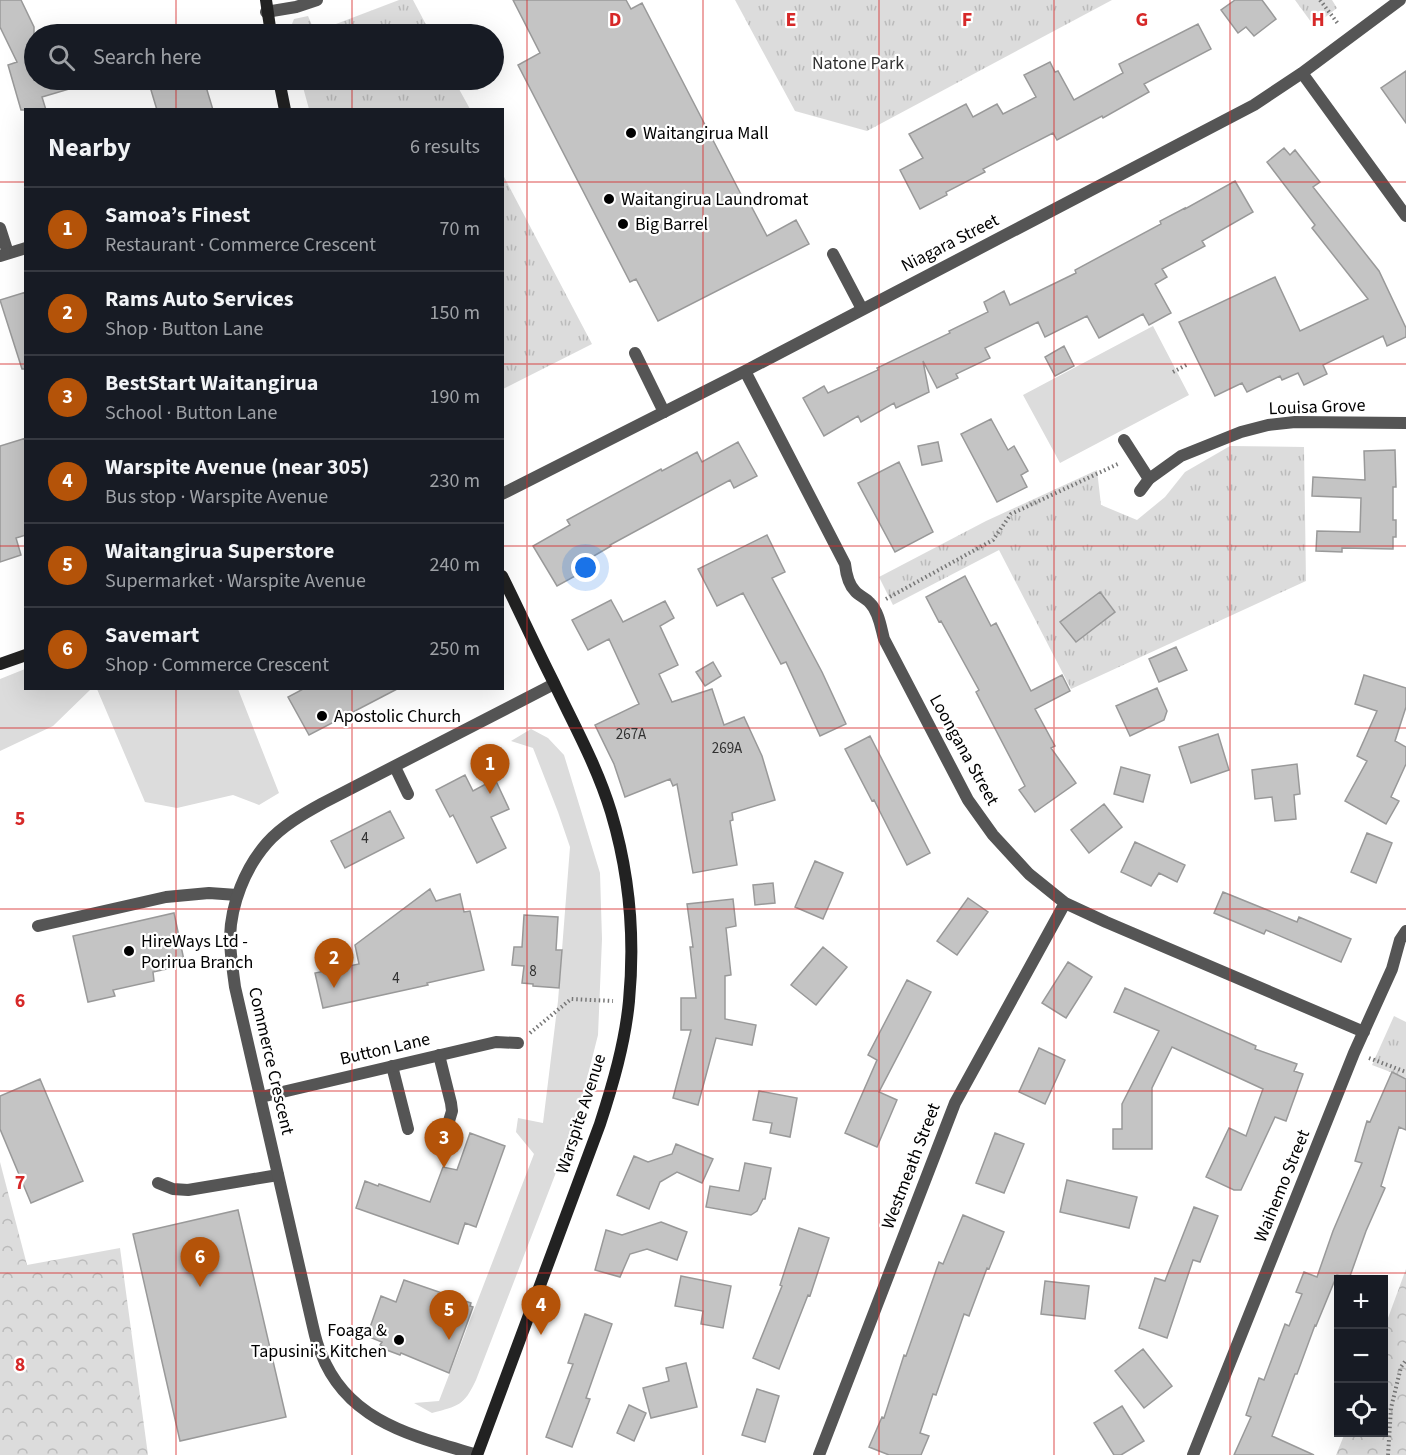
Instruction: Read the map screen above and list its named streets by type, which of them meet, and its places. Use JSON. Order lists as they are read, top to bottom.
{
  "streets": {
    "main road": ["Warspite Avenue"],
    "street": [
      "Niagara Street",
      "Louisa Grove",
      "Loongana Street",
      "Button Lane",
      "Commerce Crescent",
      "Westmeath Street",
      "Waihemo Street"
    ]
  },
  "crossings": [
    ["Niagara Street", "Loongana Street"],
    ["Loongana Street", "Westmeath Street"],
    ["Loongana Street", "Waihemo Street"],
    ["Button Lane", "Commerce Crescent"],
    ["Commerce Crescent", "Warspite Avenue"]
  ],
  "parks": ["Natone Park"],
  "places": [
    "Waitangirua Mall",
    "Waitangirua Laundromat",
    "Big Barrel",
    "Apostolic Church",
    "HireWays Ltd - Porirua Branch",
    "Foaga & Tapusini's Kitchen"
  ],
  "house_numbers": [
    "267A",
    "269A",
    "4",
    "8",
    "4"
  ],
  "page": {
    "search": "Search here",
    "heading": ["Nearby", "6 results"],
    "list": [
      {
        "mark": "1",
        "name": "Samoa’s Finest",
        "note": "Restaurant · Commerce Crescent",
        "value": "70 m"
      },
      {
        "mark": "2",
        "name": "Rams Auto Services",
        "note": "Shop · Button Lane",
        "value": "150 m"
      },
      {
        "mark": "3",
        "name": "BestStart Waitangirua",
        "note": "School · Button Lane",
        "value": "190 m"
      },
      {
        "mark": "4",
        "name": "Warspite Avenue (near 305)",
        "note": "Bus stop · Warspite Avenue",
        "value": "230 m"
      },
      {
        "mark": "5",
        "name": "Waitangirua Superstore",
        "note": "Supermarket · Warspite Avenue",
        "value": "240 m"
      },
      {
        "mark": "6",
        "name": "Savemart",
        "note": "Shop · Commerce Crescent",
        "value": "250 m"
      }
    ],
    "pins": [
      "1",
      "2",
      "3",
      "6",
      "4",
      "5"
    ],
    "map_buttons": ["+", "−"]
  },
  "grid": {
    "columns": [
      "D",
      "E",
      "F",
      "G",
      "H"
    ],
    "rows": [
      "5",
      "6",
      "7",
      "8"
    ]
  }
}
